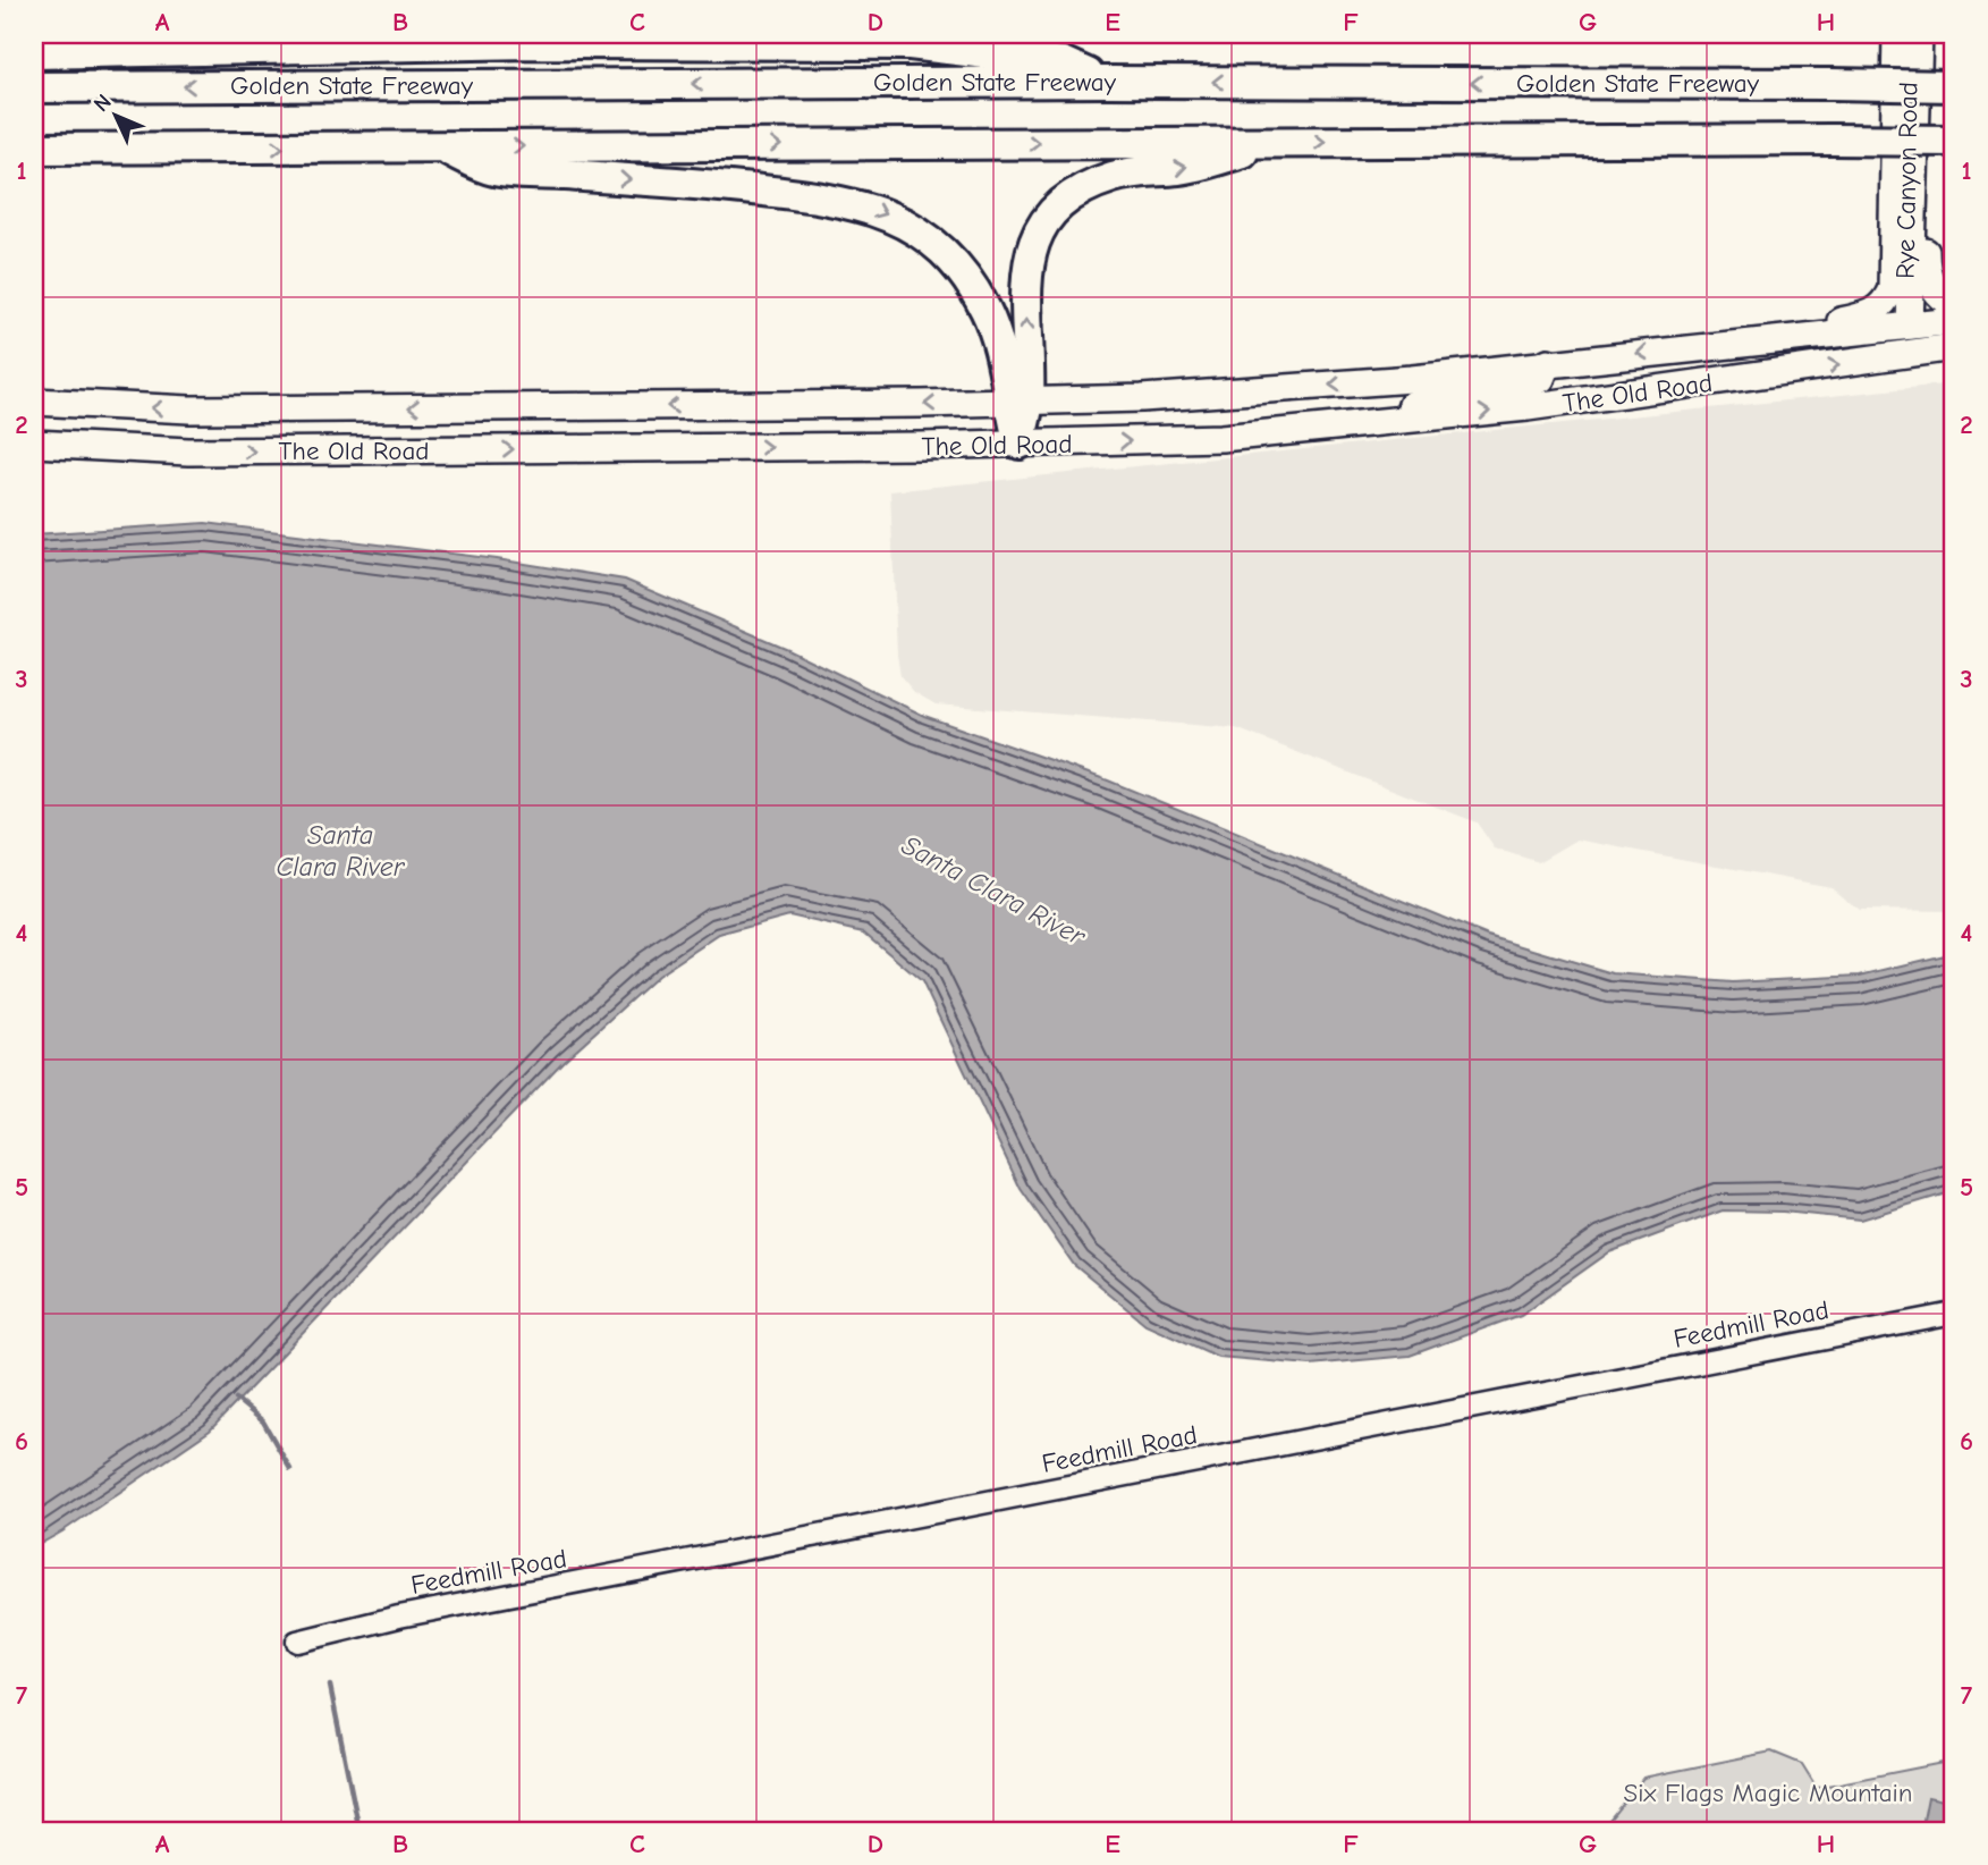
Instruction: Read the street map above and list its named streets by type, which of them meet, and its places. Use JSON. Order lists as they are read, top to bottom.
{
  "streets": {
    "highway": ["Golden State Freeway"],
    "main road": ["Rye Canyon Road", "The Old Road"],
    "street": ["Feedmill Road"]
  },
  "crossings": [
    ["Rye Canyon Road", "The Old Road"]
  ],
  "water": ["Santa Clara River"],
  "parks": ["Six Flags Magic Mountain"],
  "north": "top left",
  "grid": {
    "columns": [
      "A",
      "B",
      "C",
      "D",
      "E",
      "F",
      "G",
      "H"
    ],
    "rows": [
      "1",
      "2",
      "3",
      "4",
      "5",
      "6",
      "7"
    ]
  }
}
